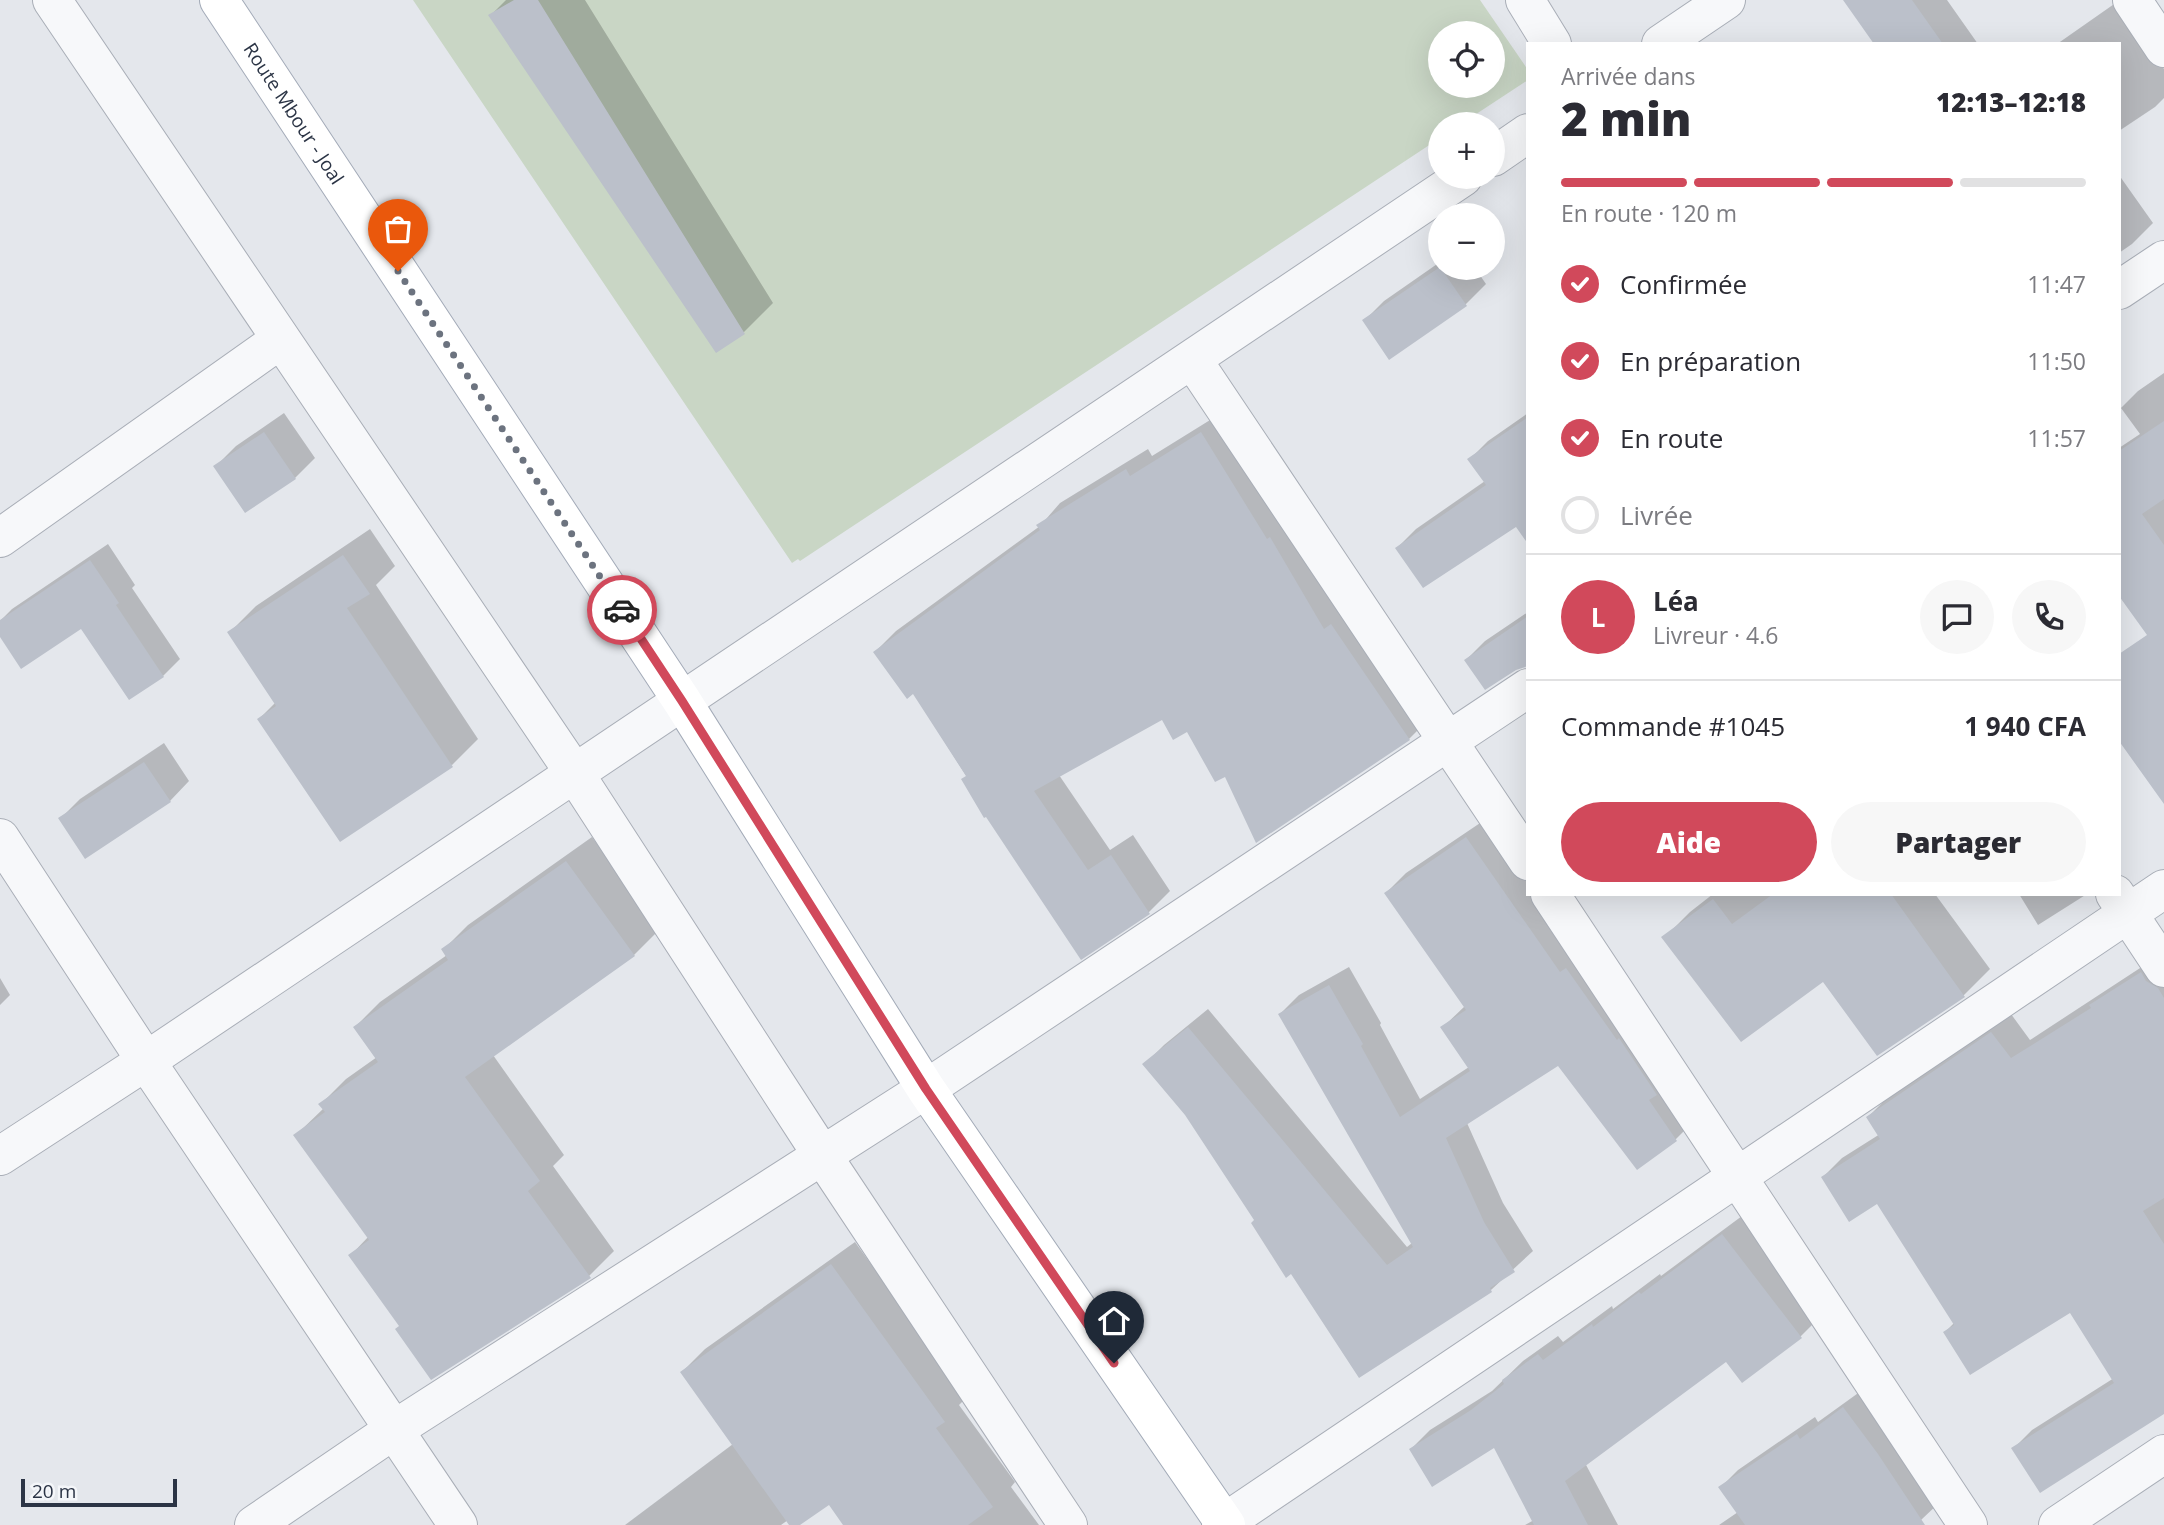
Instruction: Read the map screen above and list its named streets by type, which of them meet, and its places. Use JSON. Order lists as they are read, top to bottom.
{
  "streets": {
    "main road": ["Route Mbour - Joal"]
  },
  "scale_bar": "20 m",
  "page": {
    "map_buttons": ["+", "−"],
    "heading": ["2 min", "Arrivée dans", "12:13–12:18"],
    "panel": [
      "Léa",
      "Livreur · 4.6",
      "Commande #1045",
      "1 940 CFA"
    ],
    "bar": "En route · 120 m",
    "list": [
      ["Confirmée", "11:47"],
      ["En préparation", "11:50"],
      ["En route", "11:57"],
      "Livrée"
    ],
    "round": "L",
    "buttons": ["Aide", "Partager"],
    "scale": "20 m"
  }
}
